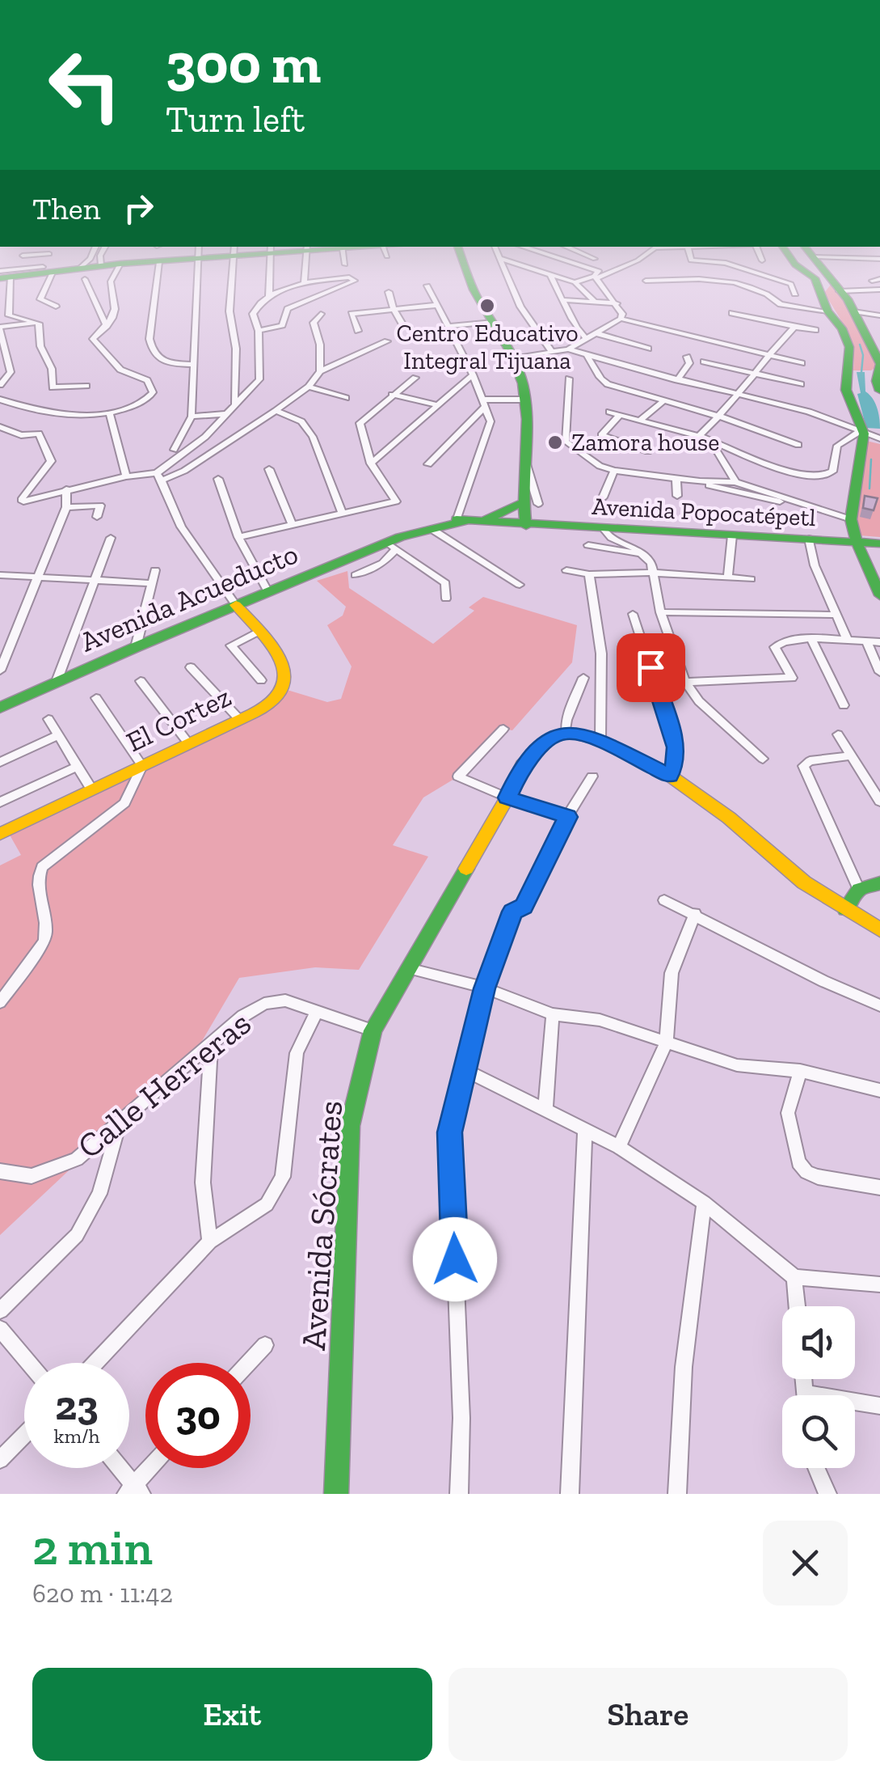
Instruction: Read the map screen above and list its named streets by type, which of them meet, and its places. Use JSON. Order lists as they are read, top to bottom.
{
  "streets": {
    "street": [
      "Avenida Popocatépetl",
      "Avenida Acueducto",
      "El Cortez",
      "Calle Herreras",
      "Avenida Sócrates"
    ]
  },
  "crossings": [
    ["Avenida Popocatépetl", "Avenida Acueducto"],
    ["Avenida Acueducto", "El Cortez"],
    ["Calle Herreras", "Avenida Sócrates"]
  ],
  "places": ["Centro Educativo Integral Tijuana", "Zamora house"],
  "page": {
    "turn": ["300 m", "Turn left"],
    "then": "Then",
    "speed": "23 km/h",
    "limit": "30",
    "heading": ["2 min", "620 m · 11:42"],
    "buttons": ["Exit", "Share"]
  }
}
